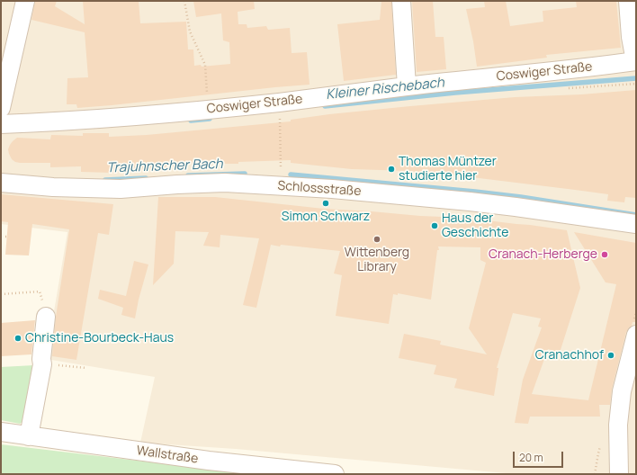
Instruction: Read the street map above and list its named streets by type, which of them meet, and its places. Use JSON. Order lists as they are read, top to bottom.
{
  "streets": {
    "street": ["Coswiger Straße", "Schlossstraße", "Wallstraße"]
  },
  "water": ["Kleiner Rischebach", "Trajuhnscher Bach"],
  "places": [
    "Thomas Müntzer studierte hier",
    "Simon Schwarz",
    "Haus der Geschichte",
    "Wittenberg Library",
    "Cranach-Herberge",
    "Christine-Bourbeck-Haus",
    "Cranachhof"
  ],
  "scale_bar": "20 m"
}
